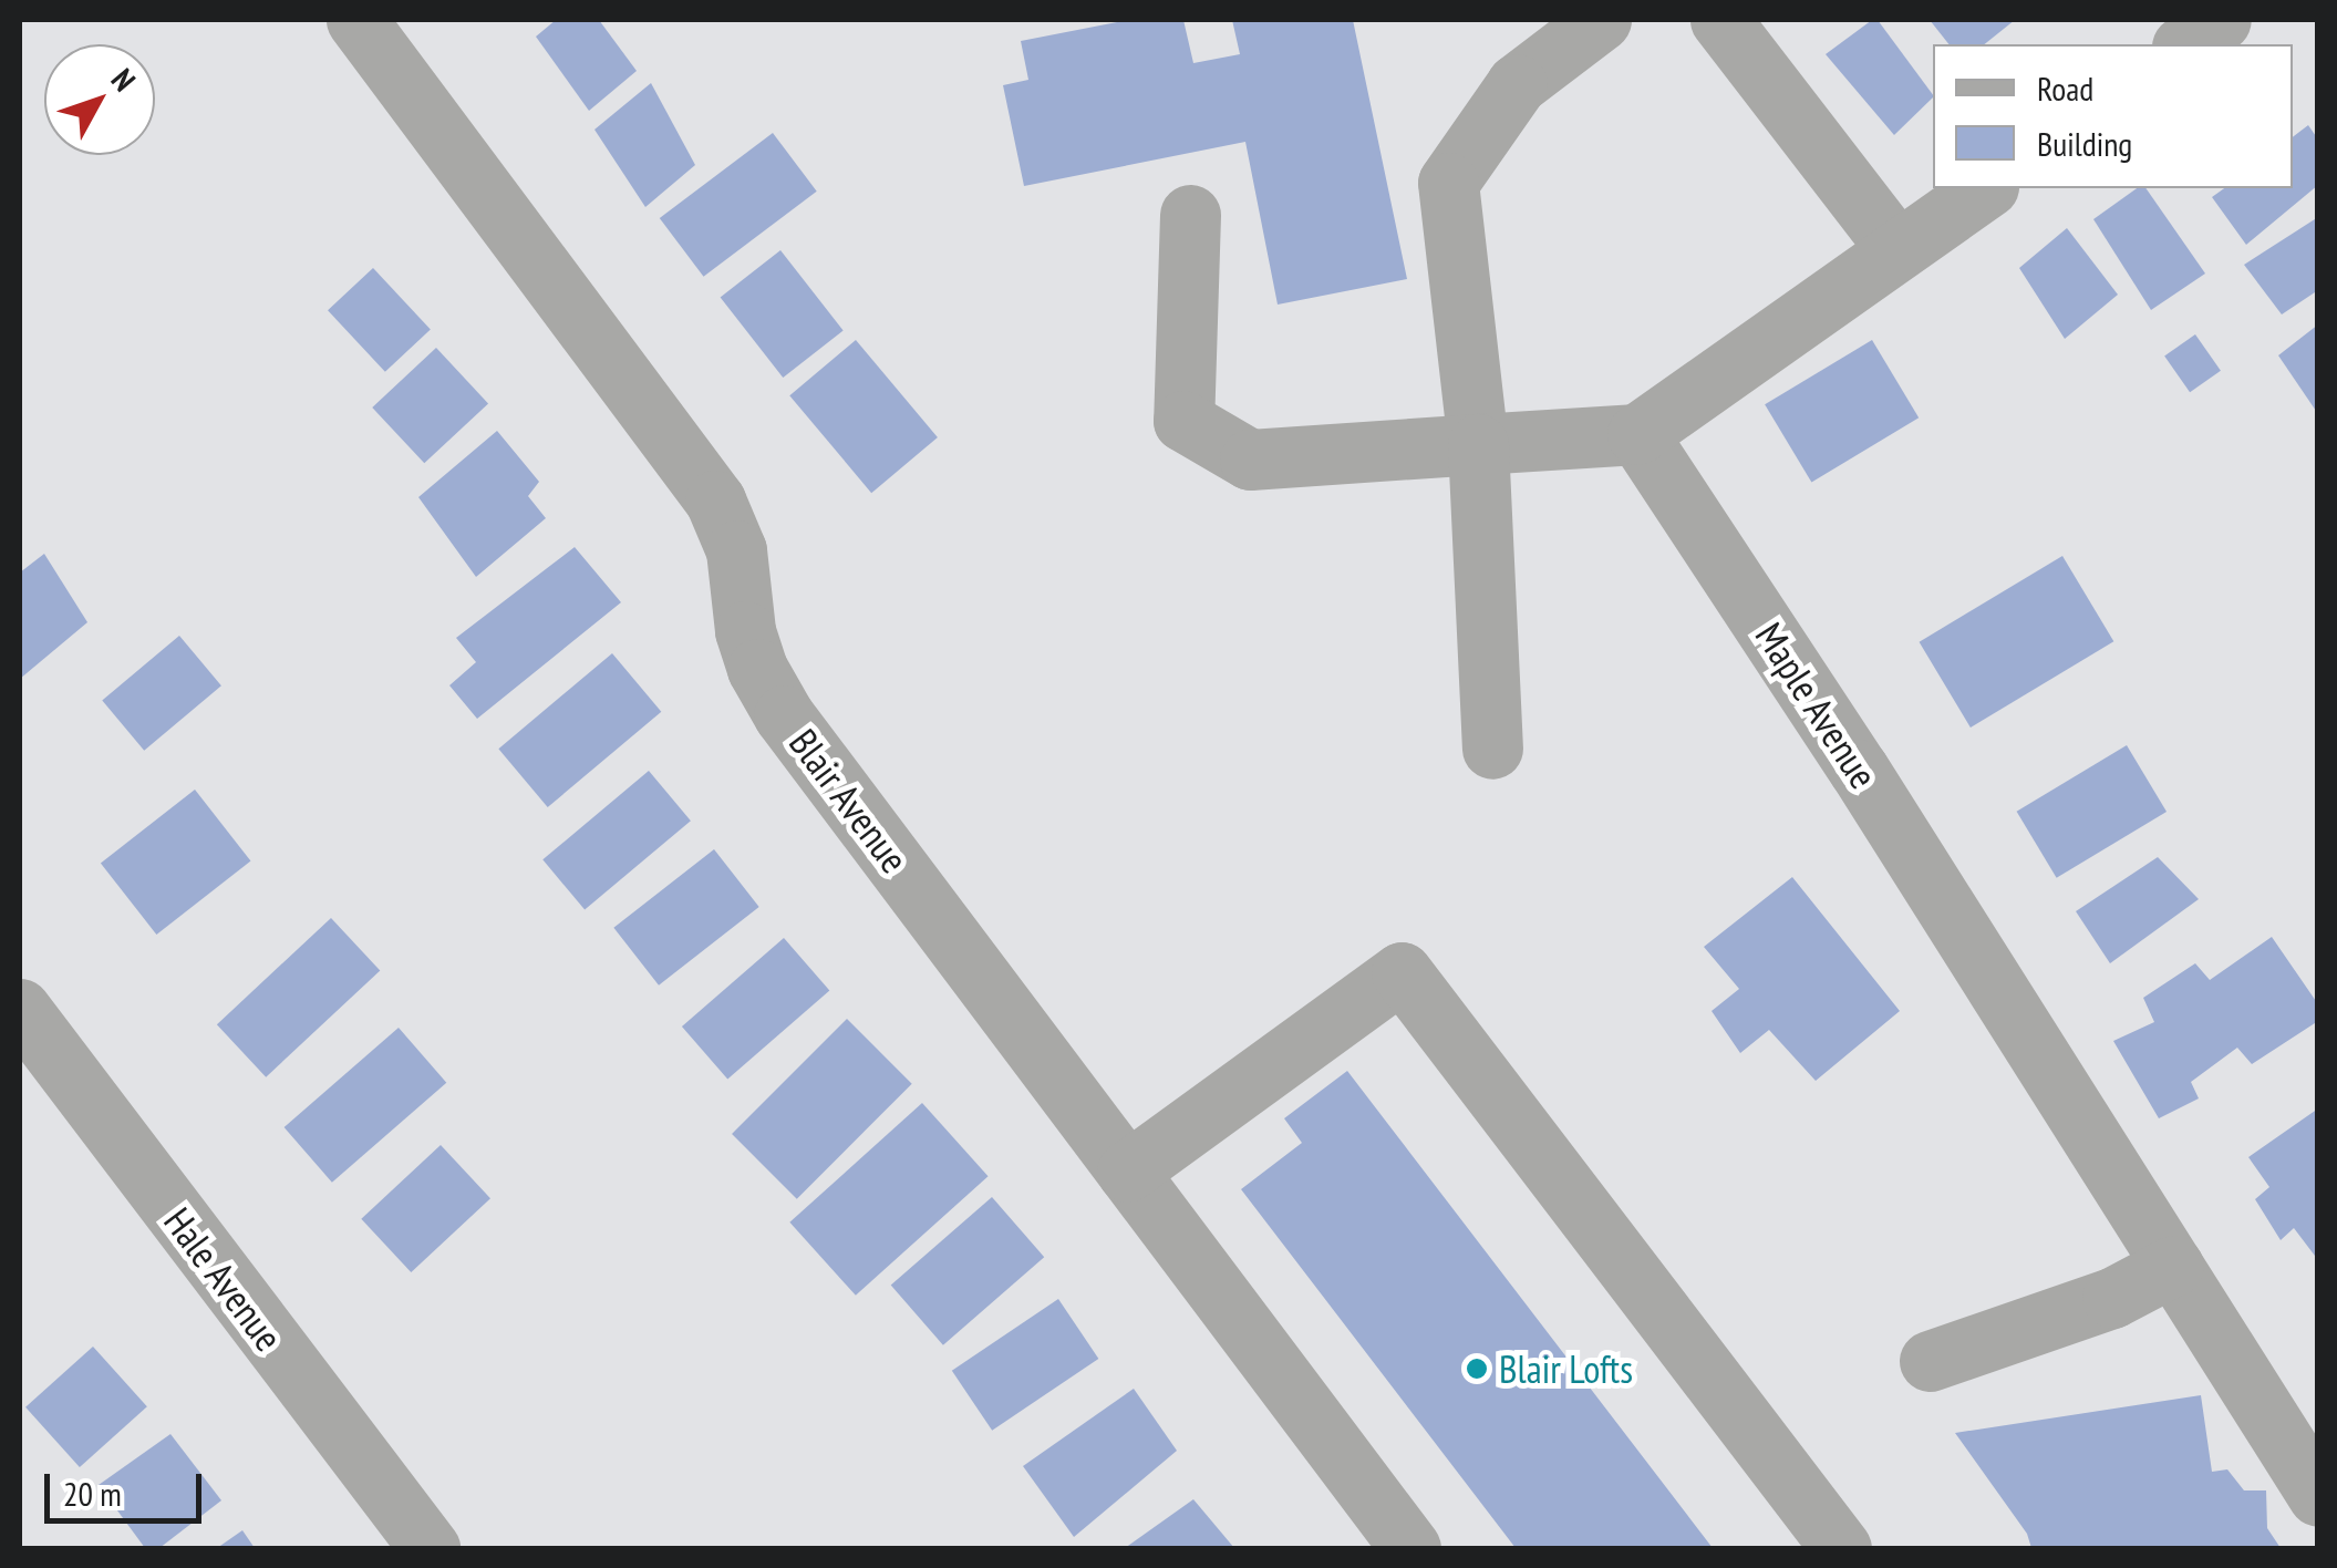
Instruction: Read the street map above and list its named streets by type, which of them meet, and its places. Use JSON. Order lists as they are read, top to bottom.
{
  "streets": {
    "street": ["Maple Avenue", "Blair Avenue", "Hale Avenue"]
  },
  "places": ["Blair Lofts"],
  "legend": ["Road", "Building"],
  "scale_bar": "20 m",
  "north": "top right"
}
